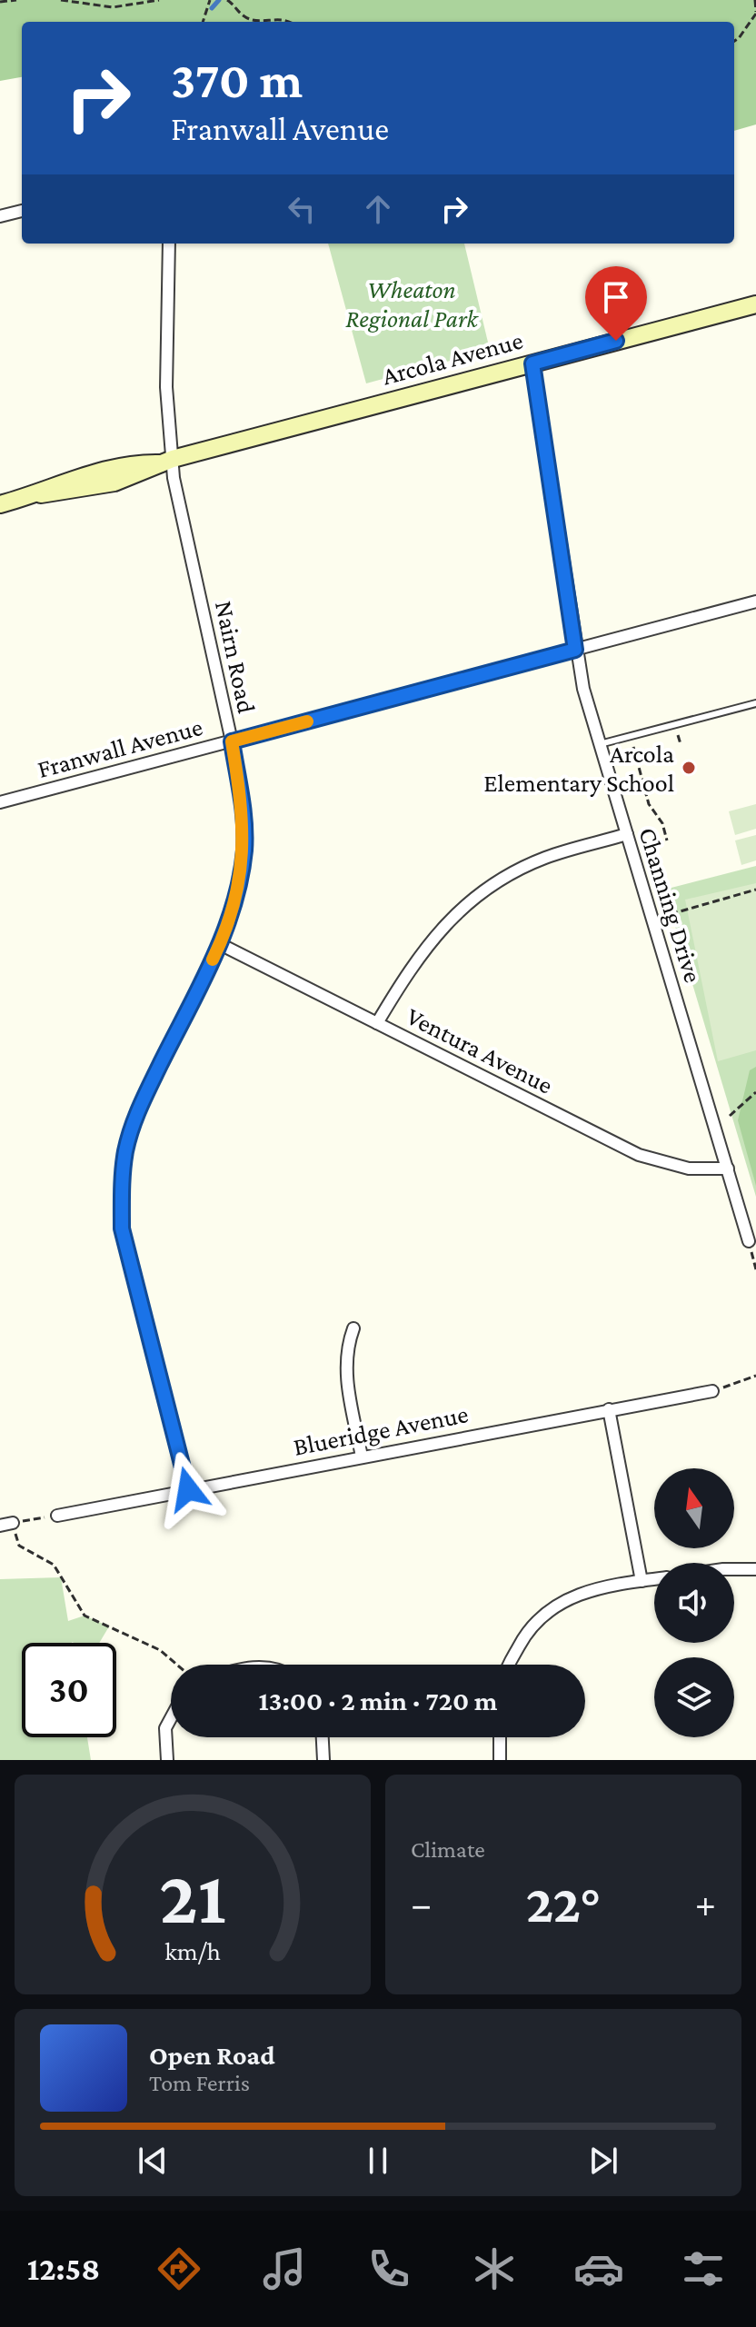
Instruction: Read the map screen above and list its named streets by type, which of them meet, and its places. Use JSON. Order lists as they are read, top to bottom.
{
  "streets": {
    "street": [
      "Arcola Avenue",
      "Nairn Road",
      "Franwall Avenue",
      "Channing Drive",
      "Ventura Avenue",
      "Blueridge Avenue"
    ]
  },
  "crossings": [
    ["Arcola Avenue", "Nairn Road"],
    ["Arcola Avenue", "Channing Drive"],
    ["Nairn Road", "Franwall Avenue"],
    ["Nairn Road", "Ventura Avenue"],
    ["Nairn Road", "Blueridge Avenue"],
    ["Franwall Avenue", "Channing Drive"],
    ["Channing Drive", "Ventura Avenue"]
  ],
  "parks": ["Wheaton Regional Park"],
  "places": ["Arcola Elementary School"],
  "north": "top",
  "page": {
    "turn": ["370 m", "Franwall Avenue"],
    "limit": "30",
    "trip": "13:00 · 2 min · 720 m",
    "tile": "Climate",
    "heat": ["−", "22°", "+"],
    "song": ["Open Road", "Tom Ferris"],
    "tabs": "12:58",
    "gauge": ["21", "km/h"]
  }
}
